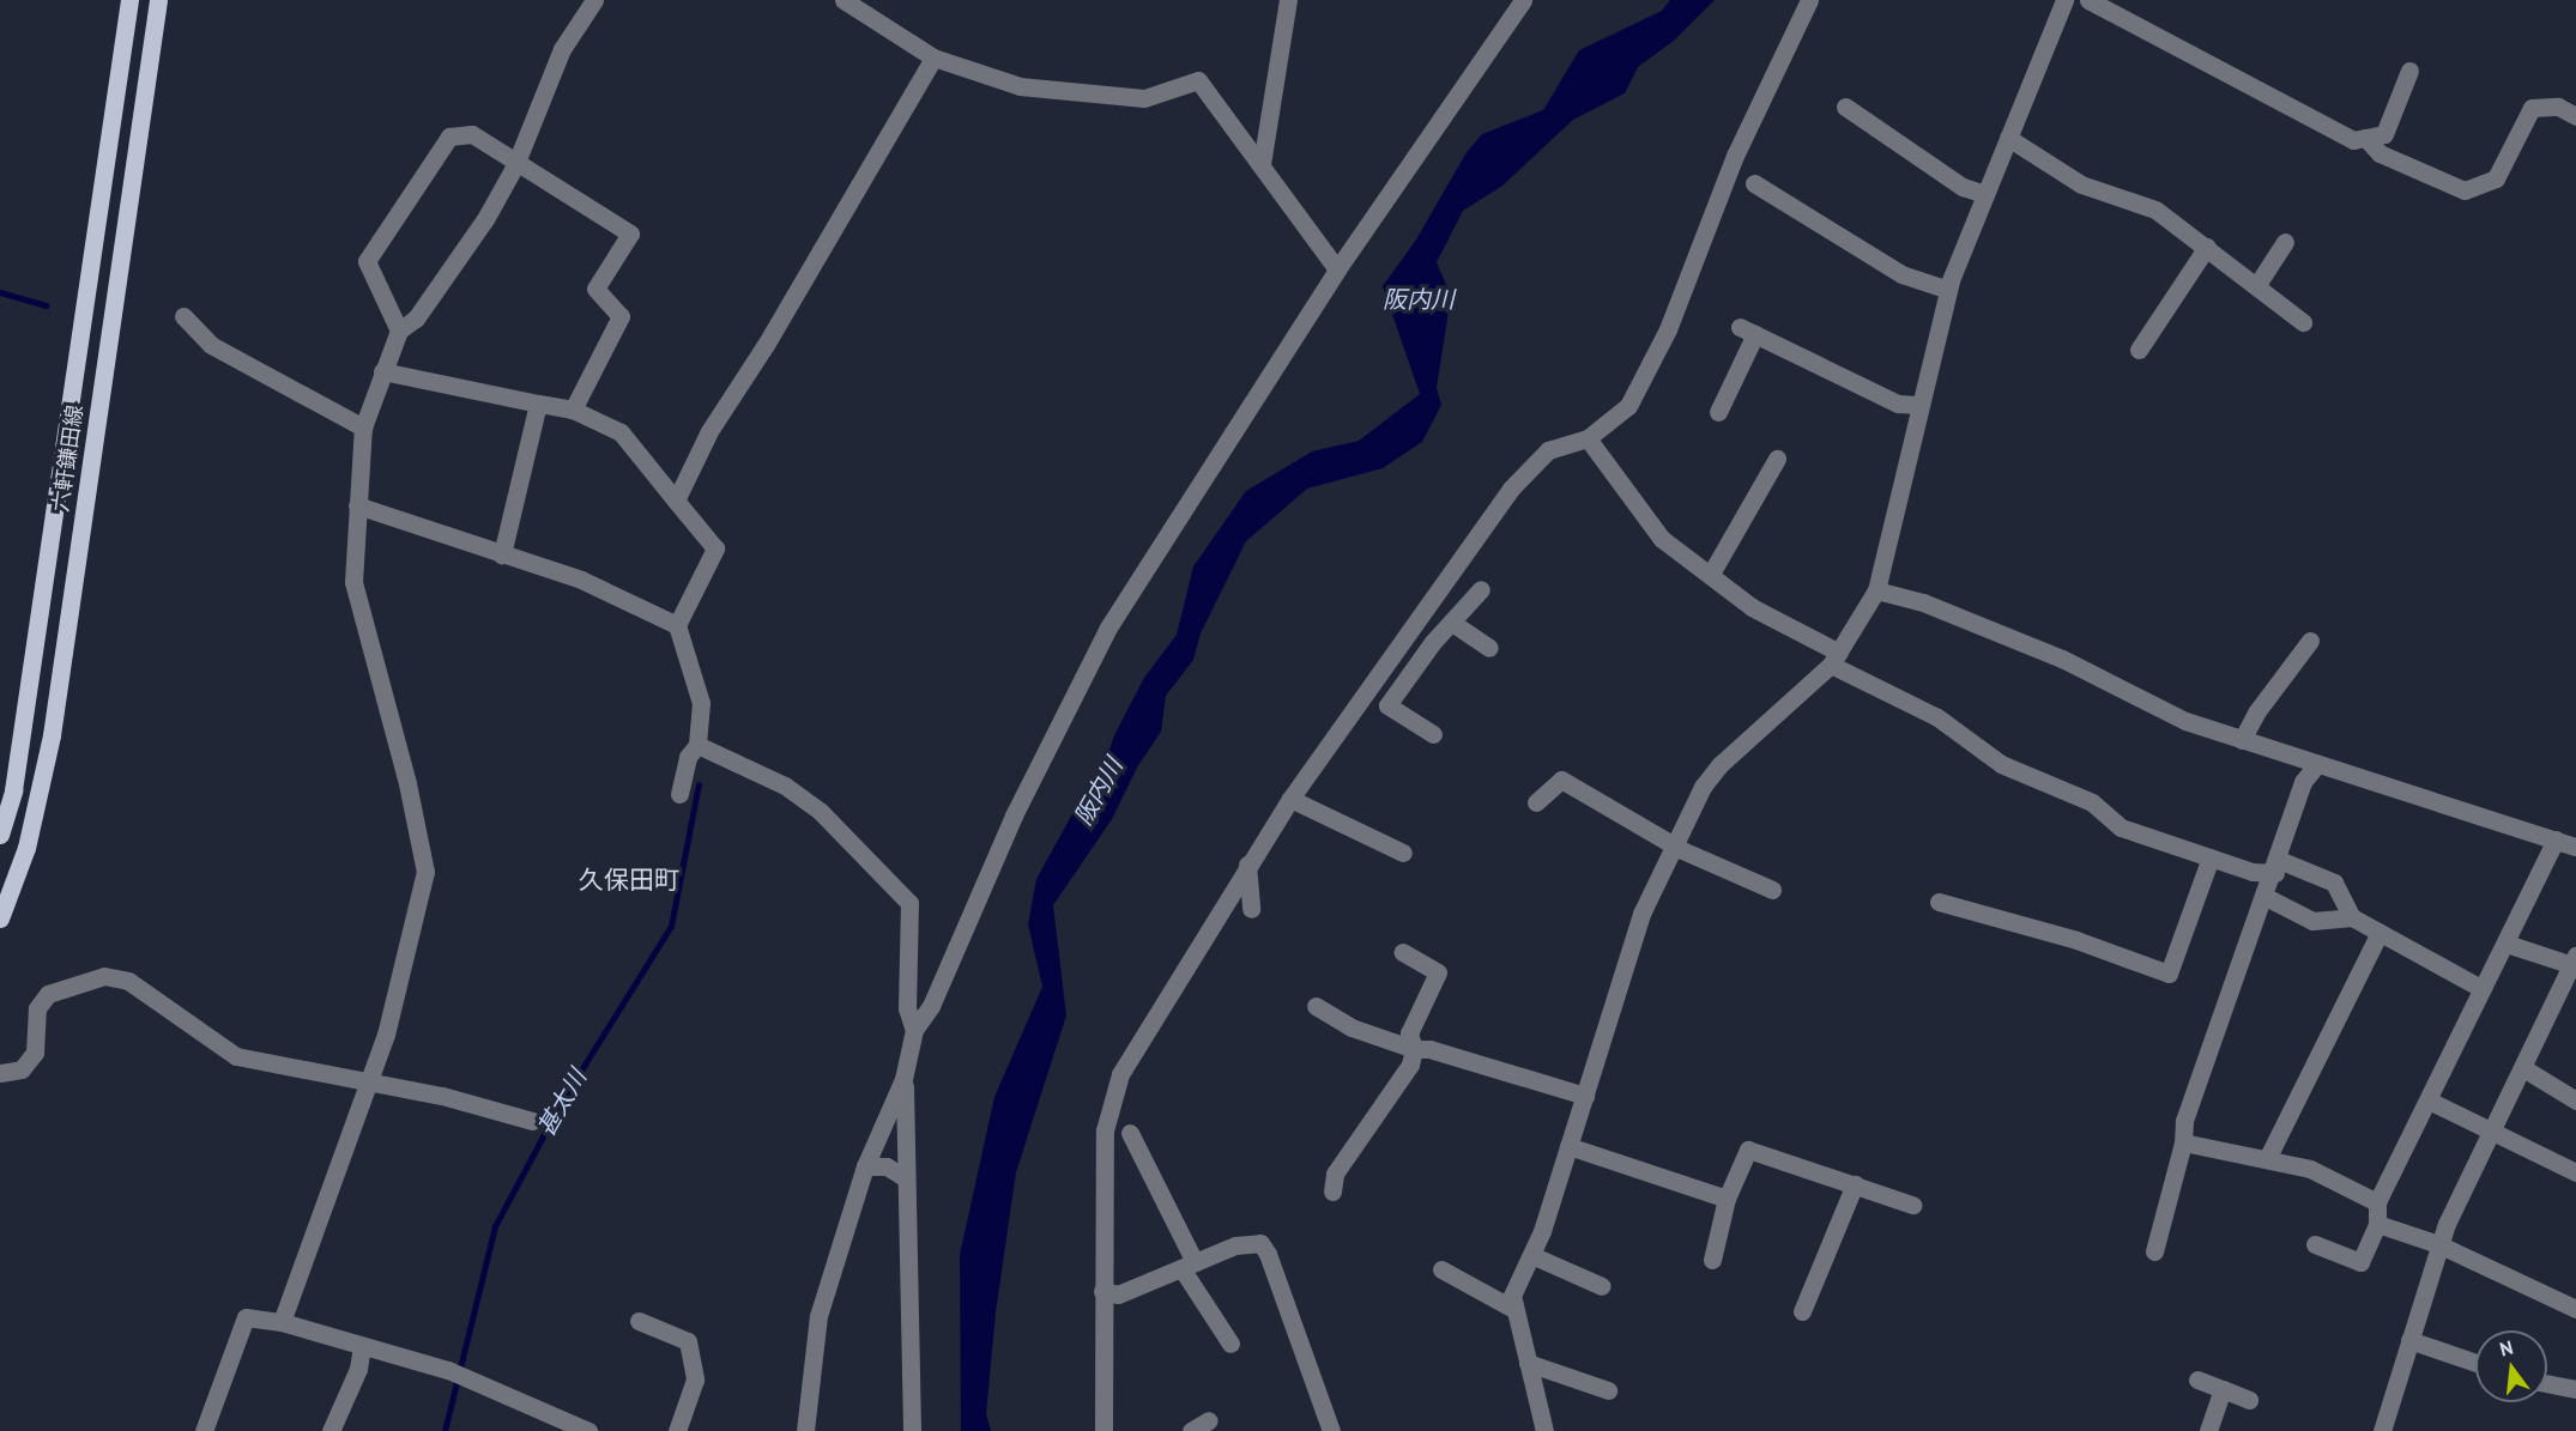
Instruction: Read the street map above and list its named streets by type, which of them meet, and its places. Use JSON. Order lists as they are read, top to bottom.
{
  "streets": {
    "main road": ["六軒鎌田線"]
  },
  "districts": ["久保田町"],
  "water": ["阪内川", "甚太川"],
  "north": "top"
}
